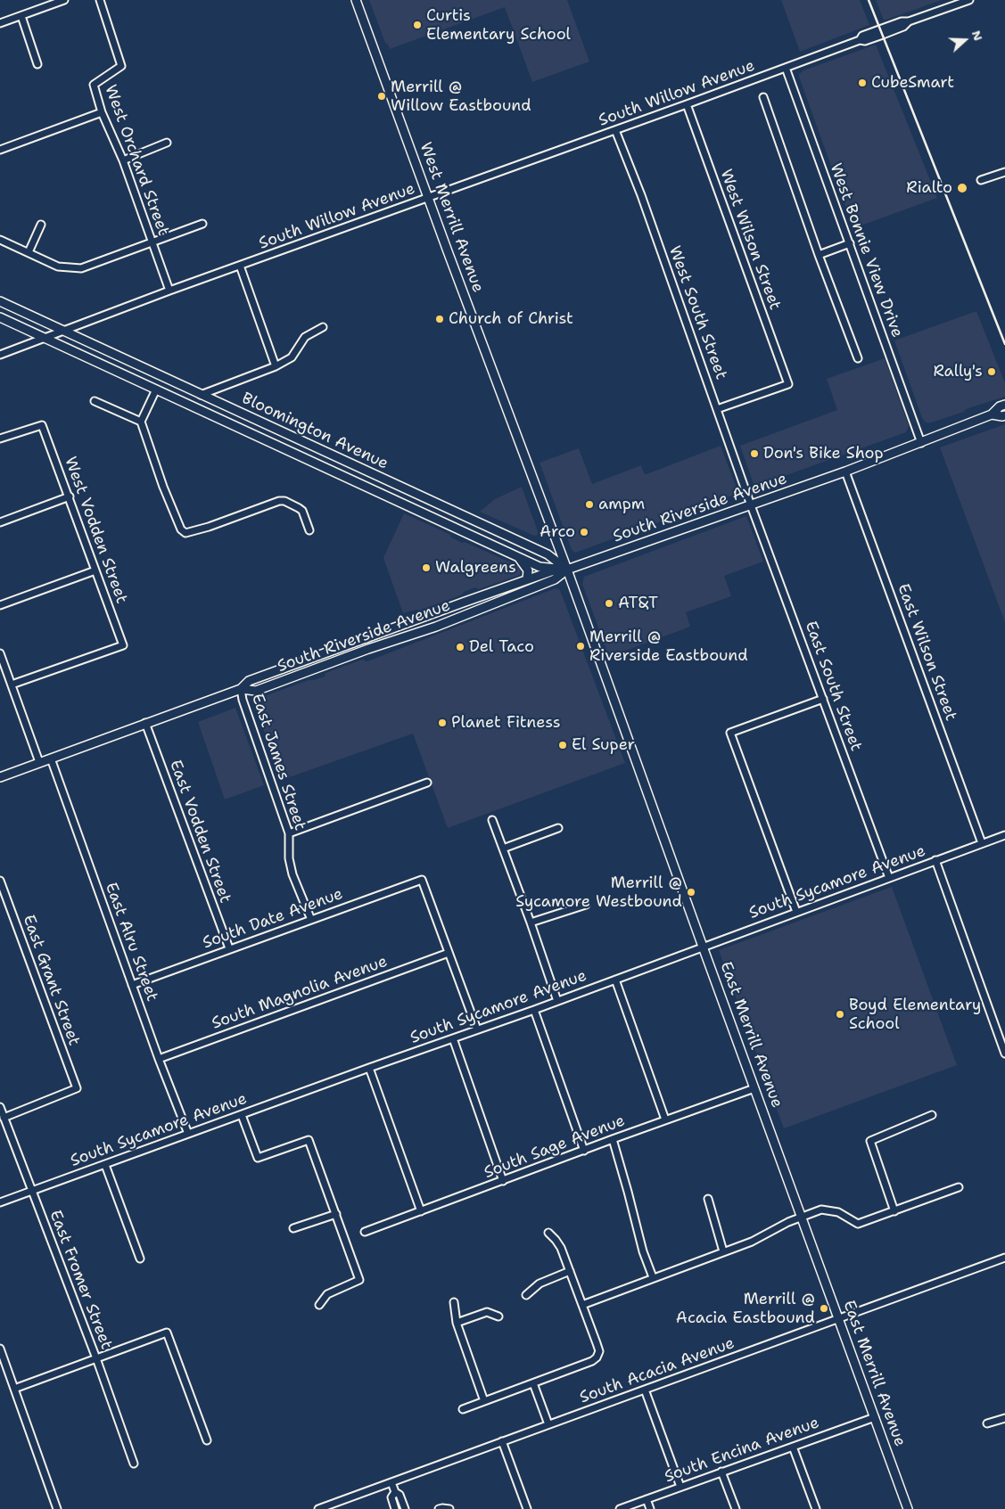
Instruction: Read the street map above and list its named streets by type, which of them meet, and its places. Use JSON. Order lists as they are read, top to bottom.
{
  "streets": {
    "main road": [
      "West Merrill Avenue",
      "Bloomington Avenue",
      "South Riverside Avenue",
      "East Merrill Avenue"
    ],
    "street": [
      "South Willow Avenue",
      "West Orchard Street",
      "West Wilson Street",
      "West Bonnie View Drive",
      "West South Street",
      "West Vodden Street",
      "East Wilson Street",
      "East South Street",
      "East James Street",
      "East Vodden Street",
      "South Sycamore Avenue",
      "South Date Avenue",
      "East Alru Street",
      "East Grant Street",
      "South Magnolia Avenue",
      "South Sage Avenue",
      "East Fromer Street",
      "South Acacia Avenue",
      "South Encina Avenue"
    ]
  },
  "crossings": [
    ["South Willow Avenue", "West Orchard Street"],
    ["South Willow Avenue", "West Merrill Avenue"],
    ["South Willow Avenue", "West Wilson Street"],
    ["South Willow Avenue", "West Bonnie View Drive"],
    ["South Willow Avenue", "West South Street"],
    ["South Willow Avenue", "Bloomington Avenue"],
    ["West Merrill Avenue", "Bloomington Avenue"],
    ["West Merrill Avenue", "South Riverside Avenue"],
    ["West Merrill Avenue", "East Merrill Avenue"],
    ["West Wilson Street", "West South Street"],
    ["West Bonnie View Drive", "South Riverside Avenue"],
    ["West South Street", "South Riverside Avenue"],
    ["West South Street", "East South Street"],
    ["Bloomington Avenue", "South Riverside Avenue"],
    ["Bloomington Avenue", "East Merrill Avenue"],
    ["South Riverside Avenue", "East Wilson Street"],
    ["South Riverside Avenue", "East South Street"],
    ["South Riverside Avenue", "East James Street"],
    ["South Riverside Avenue", "East Vodden Street"],
    ["South Riverside Avenue", "East Alru Street"],
    ["South Riverside Avenue", "East Merrill Avenue"],
    ["East Wilson Street", "South Sycamore Avenue"],
    ["East South Street", "South Sycamore Avenue"],
    ["East James Street", "South Date Avenue"],
    ["East Vodden Street", "South Date Avenue"],
    ["South Sycamore Avenue", "East Alru Street"],
    ["South Sycamore Avenue", "East Merrill Avenue"],
    ["South Sycamore Avenue", "East Fromer Street"],
    ["South Date Avenue", "East Alru Street"],
    ["South Date Avenue", "South Magnolia Avenue"],
    ["East Alru Street", "South Magnolia Avenue"],
    ["East Grant Street", "East Fromer Street"],
    ["East Merrill Avenue", "South Sage Avenue"],
    ["East Merrill Avenue", "South Acacia Avenue"],
    ["East Merrill Avenue", "South Encina Avenue"]
  ],
  "places": [
    "Curtis Elementary School",
    "CubeSmart",
    "Merrill @ Willow Eastbound",
    "Rialto",
    "Church of Christ",
    "Rally's",
    "Don's Bike Shop",
    "ampm",
    "Arco",
    "Walgreens",
    "AT&T",
    "Merrill @ Riverside Eastbound",
    "Del Taco",
    "Planet Fitness",
    "El Super",
    "Merrill @ Sycamore Westbound",
    "Boyd Elementary School",
    "Merrill @ Acacia Eastbound"
  ],
  "north": "right"
}
